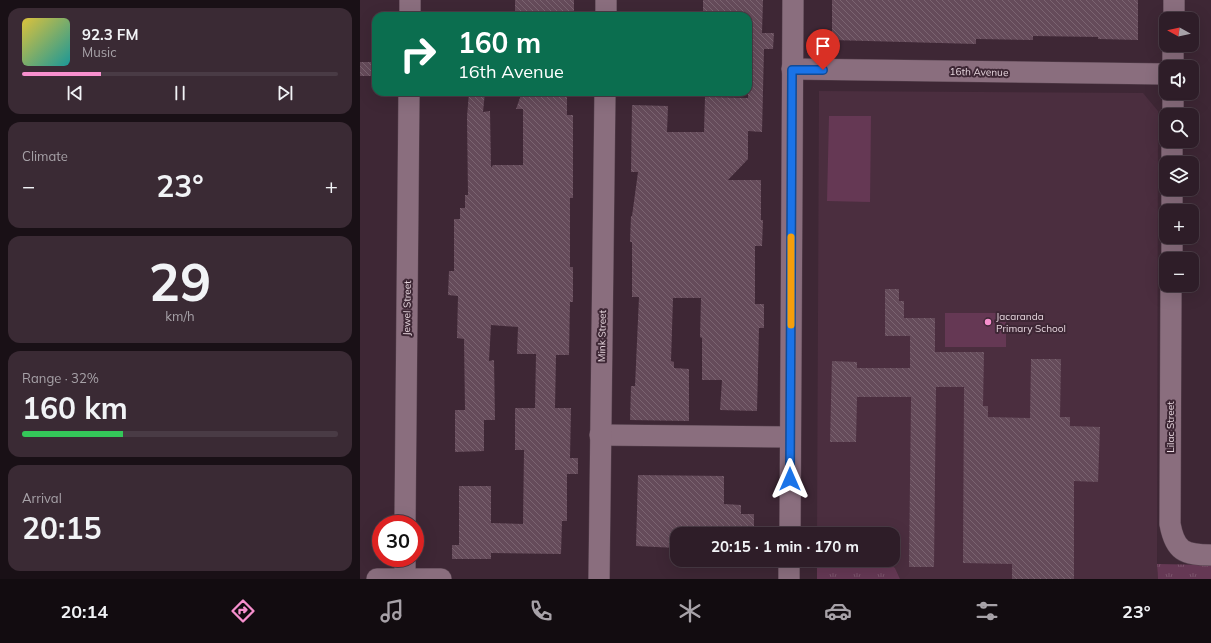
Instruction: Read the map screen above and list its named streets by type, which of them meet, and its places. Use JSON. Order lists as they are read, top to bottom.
{
  "streets": {
    "street": [
      "16th Avenue",
      "Jewel Street",
      "Mink Street",
      "Lilac Street"
    ]
  },
  "places": ["Jacaranda Primary School"],
  "north": "left",
  "page": {
    "map_buttons": ["+", "−"],
    "turn": ["160 m", "16th Avenue"],
    "song": ["92.3 FM", "Music"],
    "tile": [
      "Climate",
      ["29", "km/h"],
      ["Range · 32%", "160 km"],
      ["Arrival", "20:15"]
    ],
    "heat": ["−", "23°", "+"],
    "limit": "30",
    "trip": "20:15 · 1 min · 170 m",
    "tabs": ["20:14", "23°"]
  }
}
